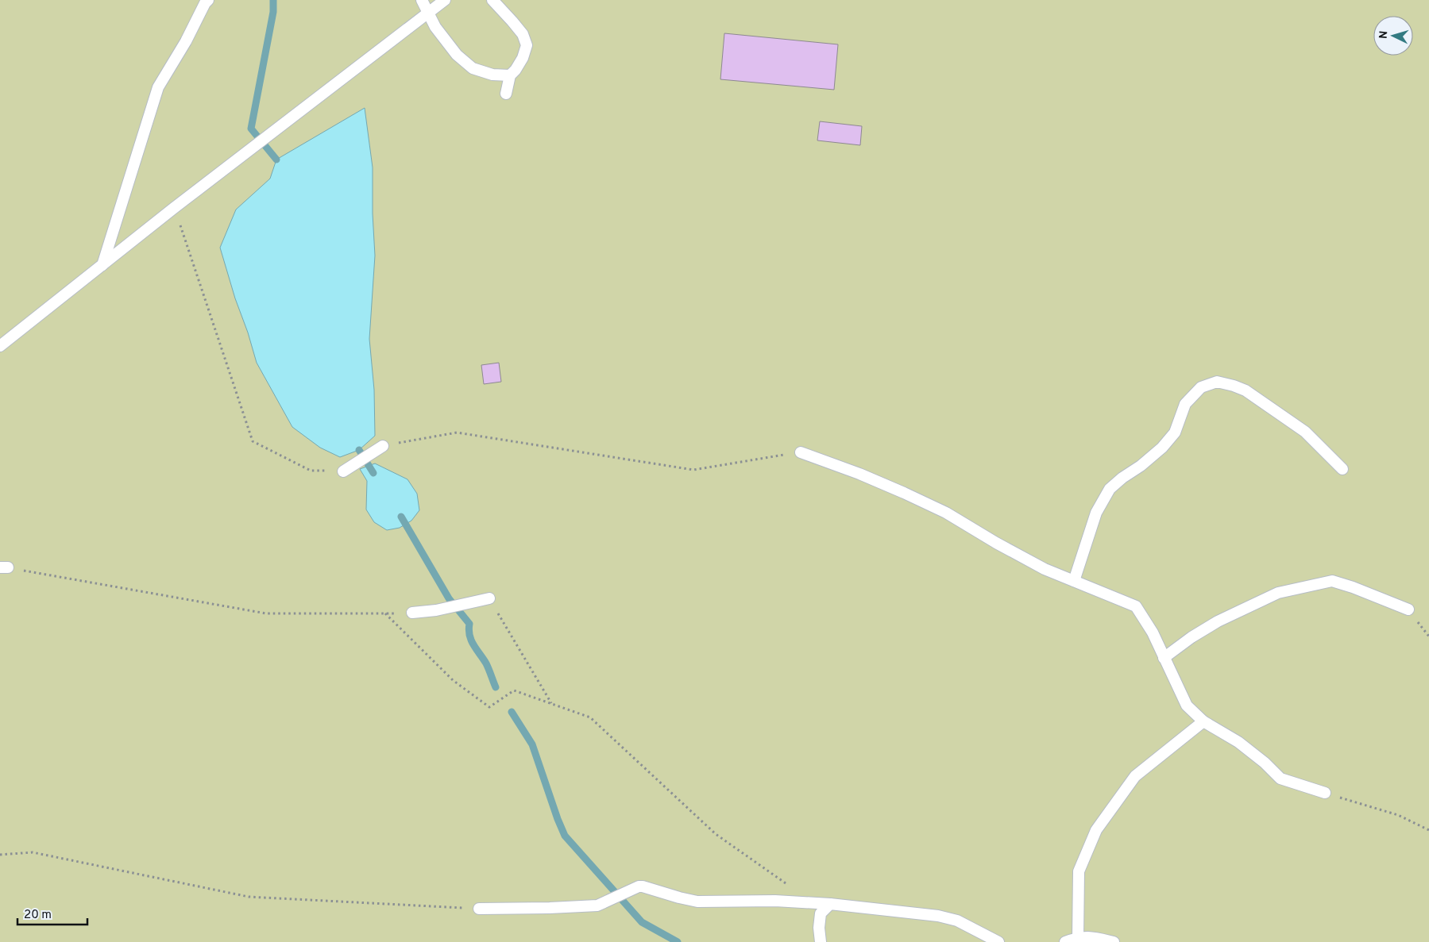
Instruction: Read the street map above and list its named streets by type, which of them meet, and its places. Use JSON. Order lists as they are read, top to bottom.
{
  "scale_bar": "20 m",
  "north": "left"
}
